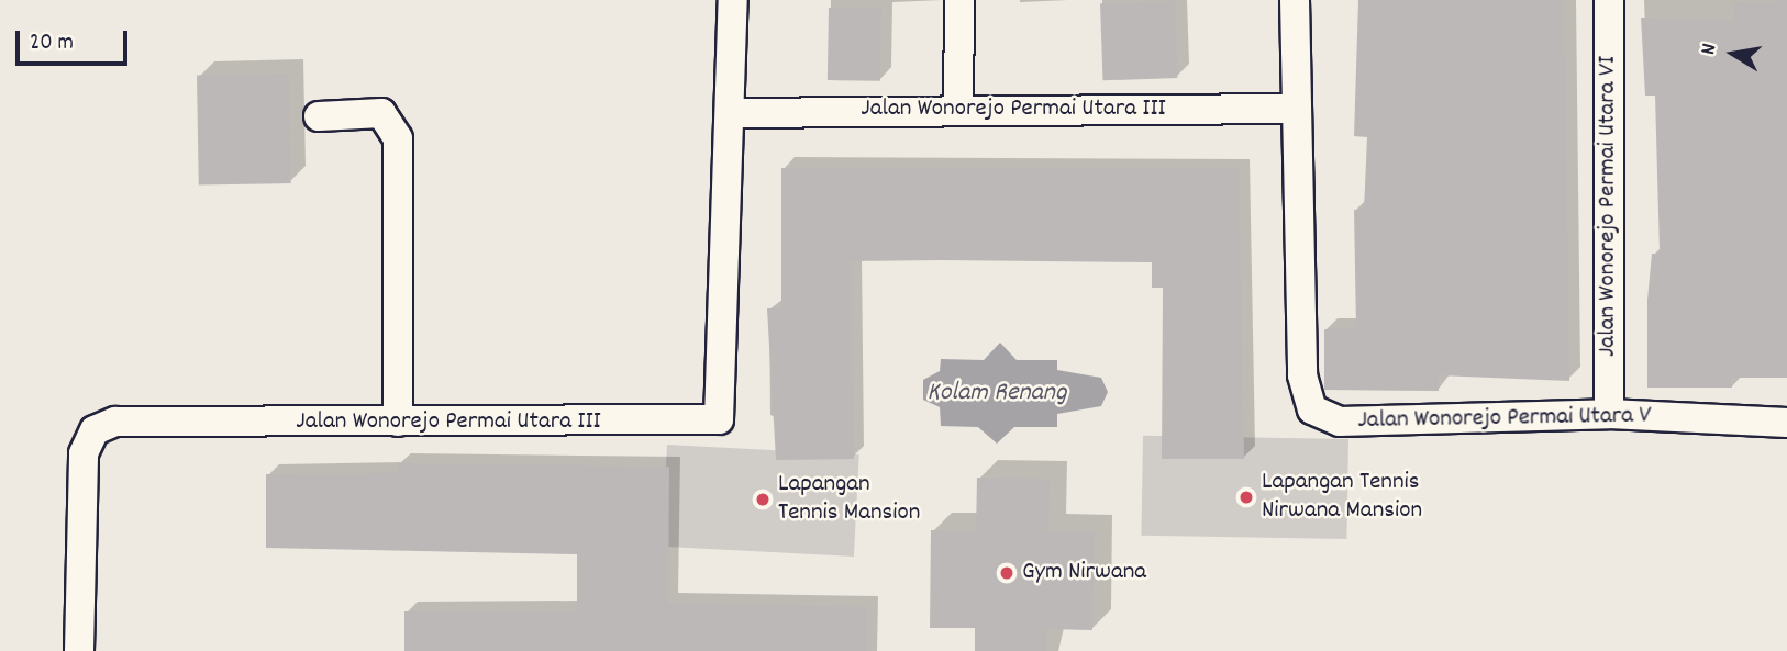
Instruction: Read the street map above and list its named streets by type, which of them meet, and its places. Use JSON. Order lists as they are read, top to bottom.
{
  "streets": {
    "street": ["Jalan Wonorejo Permai Utara III", "Jalan Wonorejo Permai Utara VI", "Jalan Wonorejo Permai Utara V"]
  },
  "crossings": [
    ["Jalan Wonorejo Permai Utara III", "Jalan Wonorejo Permai Utara V"],
    ["Jalan Wonorejo Permai Utara VI", "Jalan Wonorejo Permai Utara V"]
  ],
  "water": ["Kolam Renang"],
  "places": ["Lapangan Tennis Nirwana Mansion", "Lapangan Tennis Mansion", "Gym Nirwana"],
  "scale_bar": "20 m",
  "north": "left"
}
